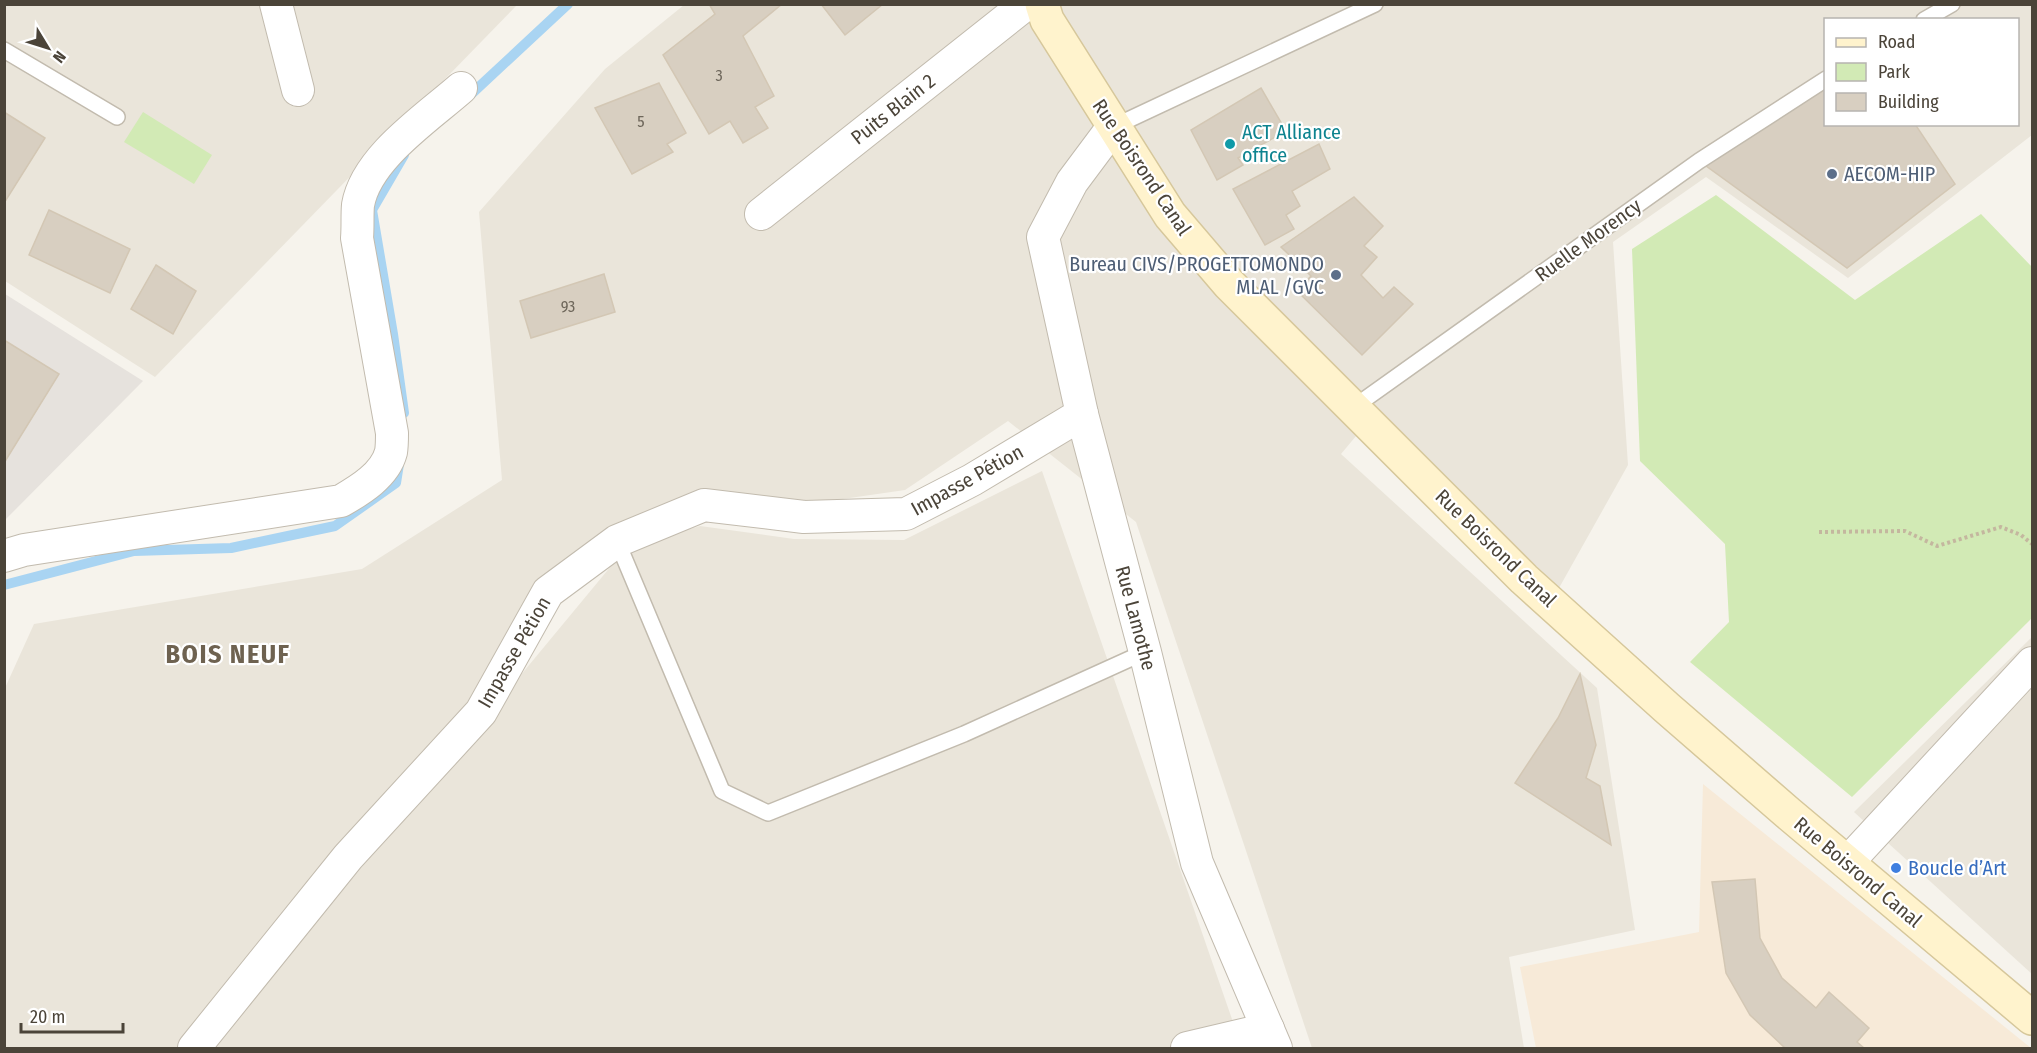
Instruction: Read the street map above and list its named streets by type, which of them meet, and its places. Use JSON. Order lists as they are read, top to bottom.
{
  "streets": {
    "street": [
      "Puits Blain 2",
      "Rue Boisrond Canal",
      "Impasse Pétion",
      "Rue Lamothe"
    ],
    "lane": ["Ruelle Morency"]
  },
  "crossings": [
    ["Rue Boisrond Canal", "Ruelle Morency"],
    ["Rue Boisrond Canal", "Rue Lamothe"],
    ["Impasse Pétion", "Rue Lamothe"]
  ],
  "districts": ["BOIS NEUF"],
  "places": [
    "ACT Alliance office",
    "AECOM-HIP",
    "Bureau CIVS/PROGETTOMONDO MLAL /GVC",
    "Boucle d’Art"
  ],
  "house_numbers": ["3", "5", "93"],
  "legend": ["Road", "Park", "Building"],
  "scale_bar": "20 m",
  "north": "bottom right"
}
